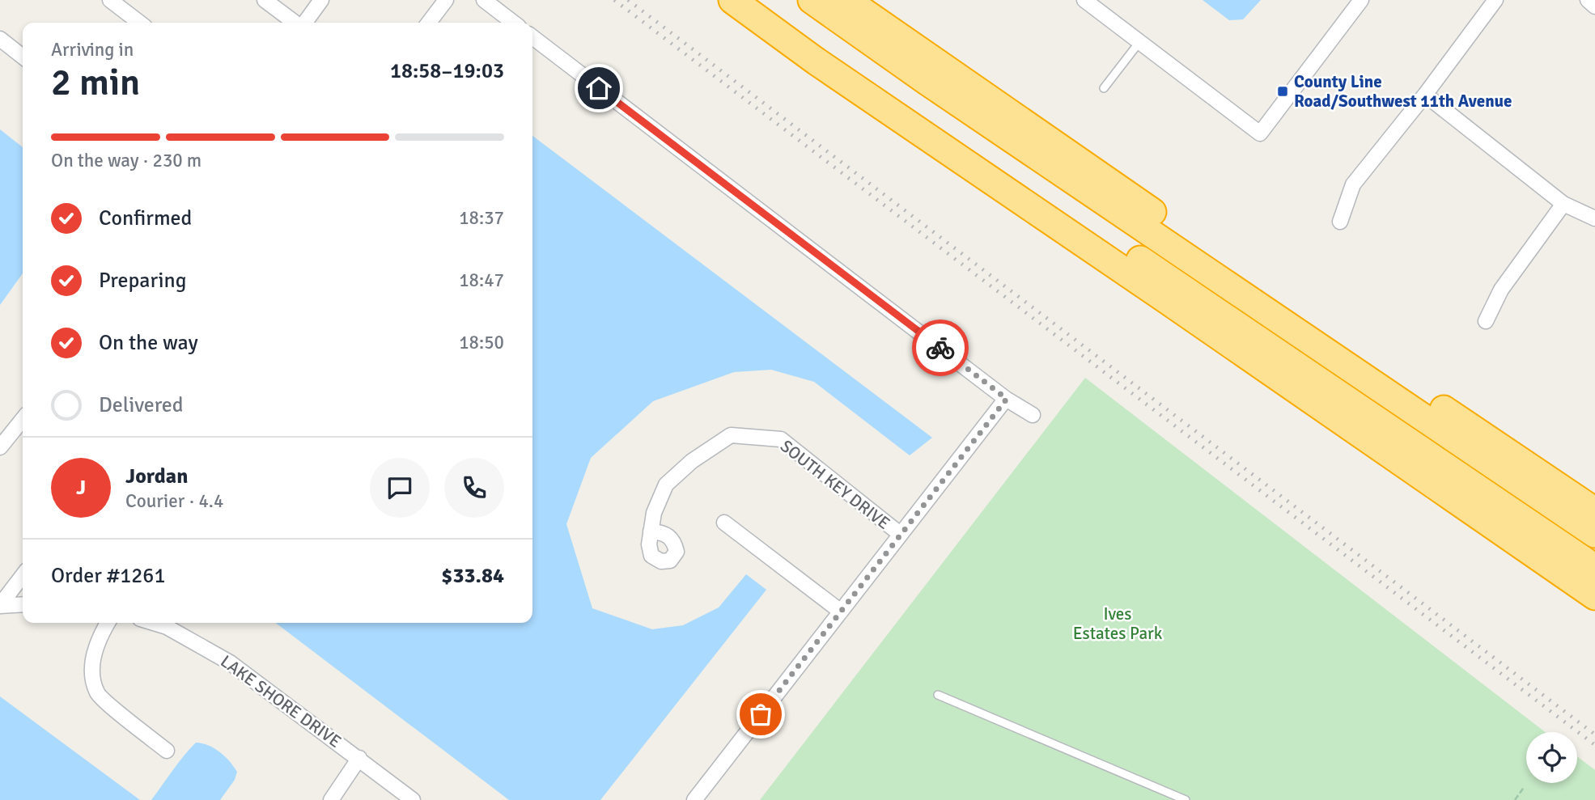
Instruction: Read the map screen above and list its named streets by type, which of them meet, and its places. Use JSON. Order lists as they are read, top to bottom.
{
  "streets": {
    "street": ["SOUTH KEY DRIVE", "LAKE SHORE DRIVE"]
  },
  "parks": ["Ives Estates Park"],
  "places": {
    "transit": ["County Line Road/Southwest 11th Avenue"]
  },
  "page": {
    "heading": ["2 min", "Arriving in", "18:58–19:03"],
    "panel": [
      "Jordan",
      "Courier · 4.4",
      "Order #1261",
      "$33.84"
    ],
    "bar": "On the way · 230 m",
    "list": [
      ["Confirmed", "18:37"],
      ["Preparing", "18:47"],
      ["On the way", "18:50"],
      "Delivered"
    ],
    "round": "J"
  }
}
